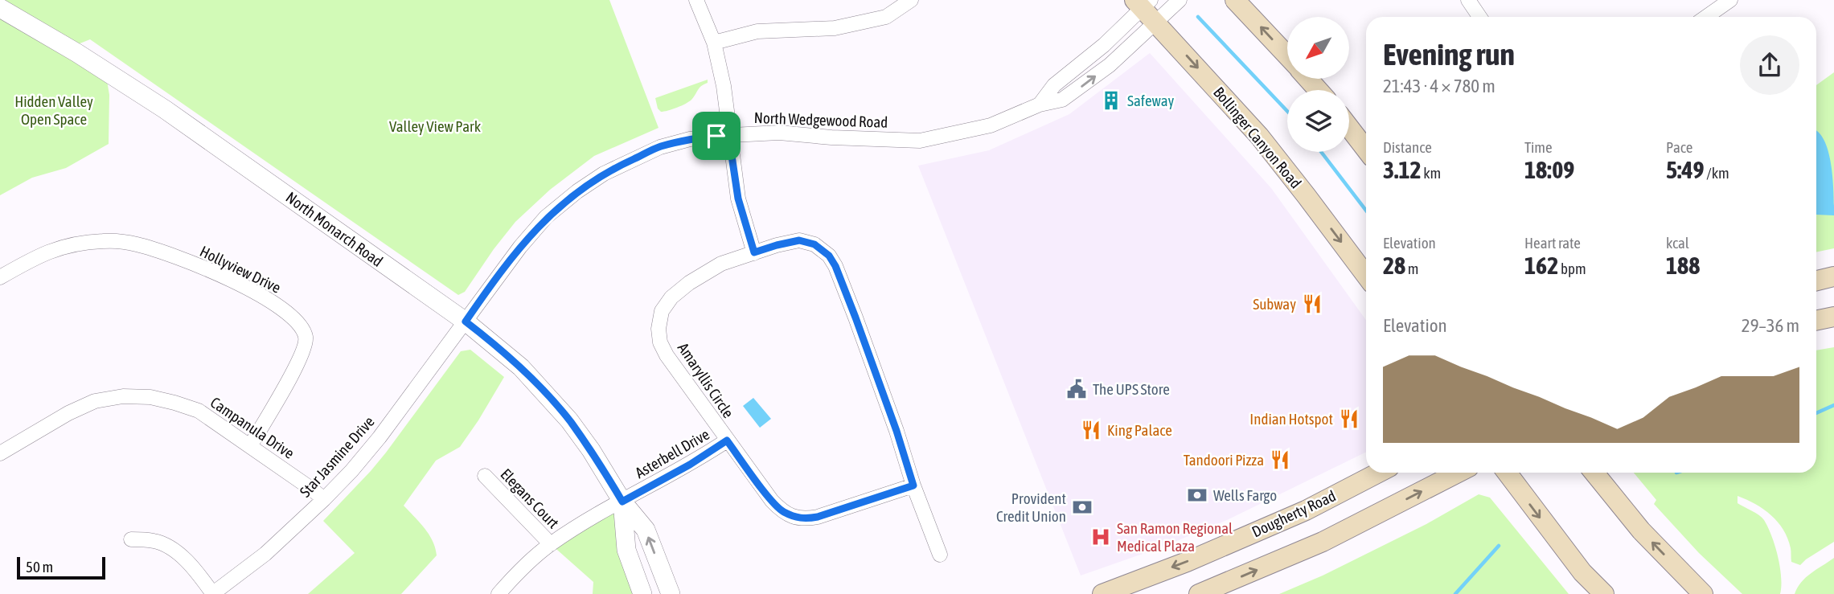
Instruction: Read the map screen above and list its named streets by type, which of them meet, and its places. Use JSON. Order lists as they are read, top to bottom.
{
  "streets": {
    "main road": ["Bollinger Canyon Road", "Dougherty Road"],
    "street": [
      "North Wedgewood Road",
      "North Monarch Road",
      "Hollyview Drive",
      "Amaryllis Circle",
      "Campanula Drive",
      "Asterbell Drive",
      "Star Jasmine Drive",
      "Elegans Court"
    ]
  },
  "crossings": [
    ["North Wedgewood Road", "Bollinger Canyon Road"],
    ["North Wedgewood Road", "North Monarch Road"],
    ["North Wedgewood Road", "Star Jasmine Drive"],
    ["North Monarch Road", "Asterbell Drive"],
    ["North Monarch Road", "Star Jasmine Drive"],
    ["Hollyview Drive", "Campanula Drive"],
    ["Amaryllis Circle", "Asterbell Drive"],
    ["Campanula Drive", "Star Jasmine Drive"],
    ["Asterbell Drive", "Elegans Court"]
  ],
  "parks": ["Hidden Valley Open Space", "Valley View Park"],
  "places": {
    "building": ["Safeway"],
    "restaurant": [
      "Subway",
      "Indian Hotspot",
      "King Palace",
      "Tandoori Pizza"
    ],
    "public building": ["The UPS Store"],
    "bank": ["Wells Fargo", "Provident Credit Union"],
    "hospital": ["San Ramon Regional Medical Plaza"]
  },
  "scale_bar": "50 m",
  "north": "bottom left",
  "page": {
    "heading": ["Evening run", "21:43 · 4 × 780 m"],
    "stats": [
      ["Distance", "3.12 km"],
      ["Time", "18:09"],
      ["Pace", "5:49 /km"],
      ["Elevation", "28 m"],
      ["Heart rate", "162 bpm"],
      ["kcal", "188"]
    ],
    "chart": ["Elevation", "29–36 m"],
    "scale": "50 m"
  }
}
